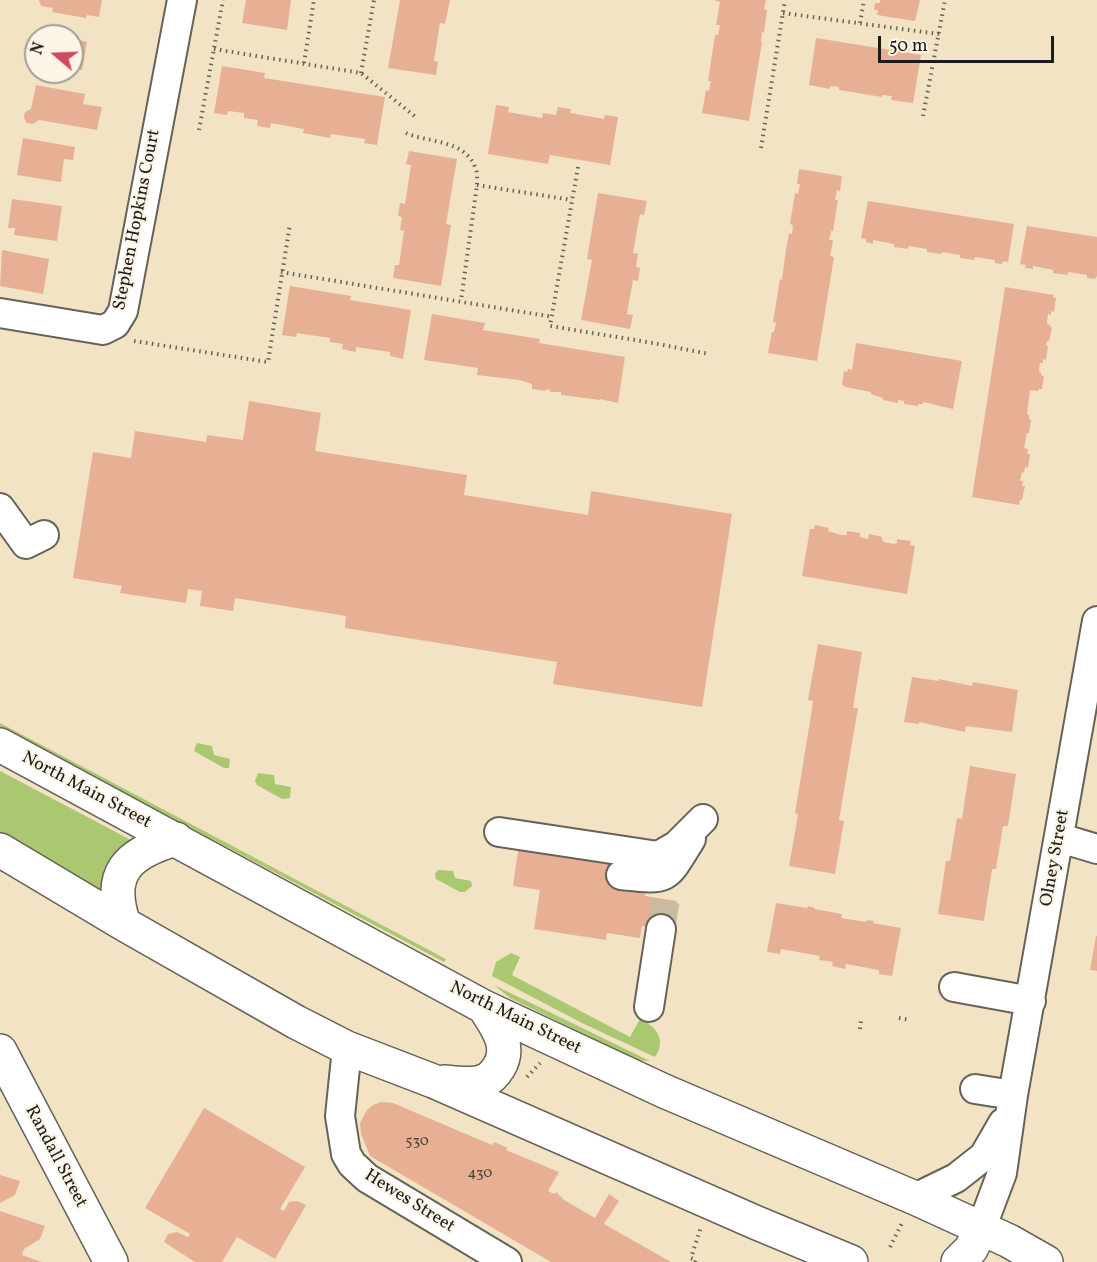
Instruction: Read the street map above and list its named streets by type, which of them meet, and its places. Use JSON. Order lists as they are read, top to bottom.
{
  "streets": {
    "main road": ["North Main Street", "Randall Street"],
    "street": ["Stephen Hopkins Court", "Olney Street", "Hewes Street"]
  },
  "crossings": [
    ["North Main Street", "Olney Street"]
  ],
  "house_numbers": ["530", "430"],
  "scale_bar": "50 m",
  "north": "left"
}
